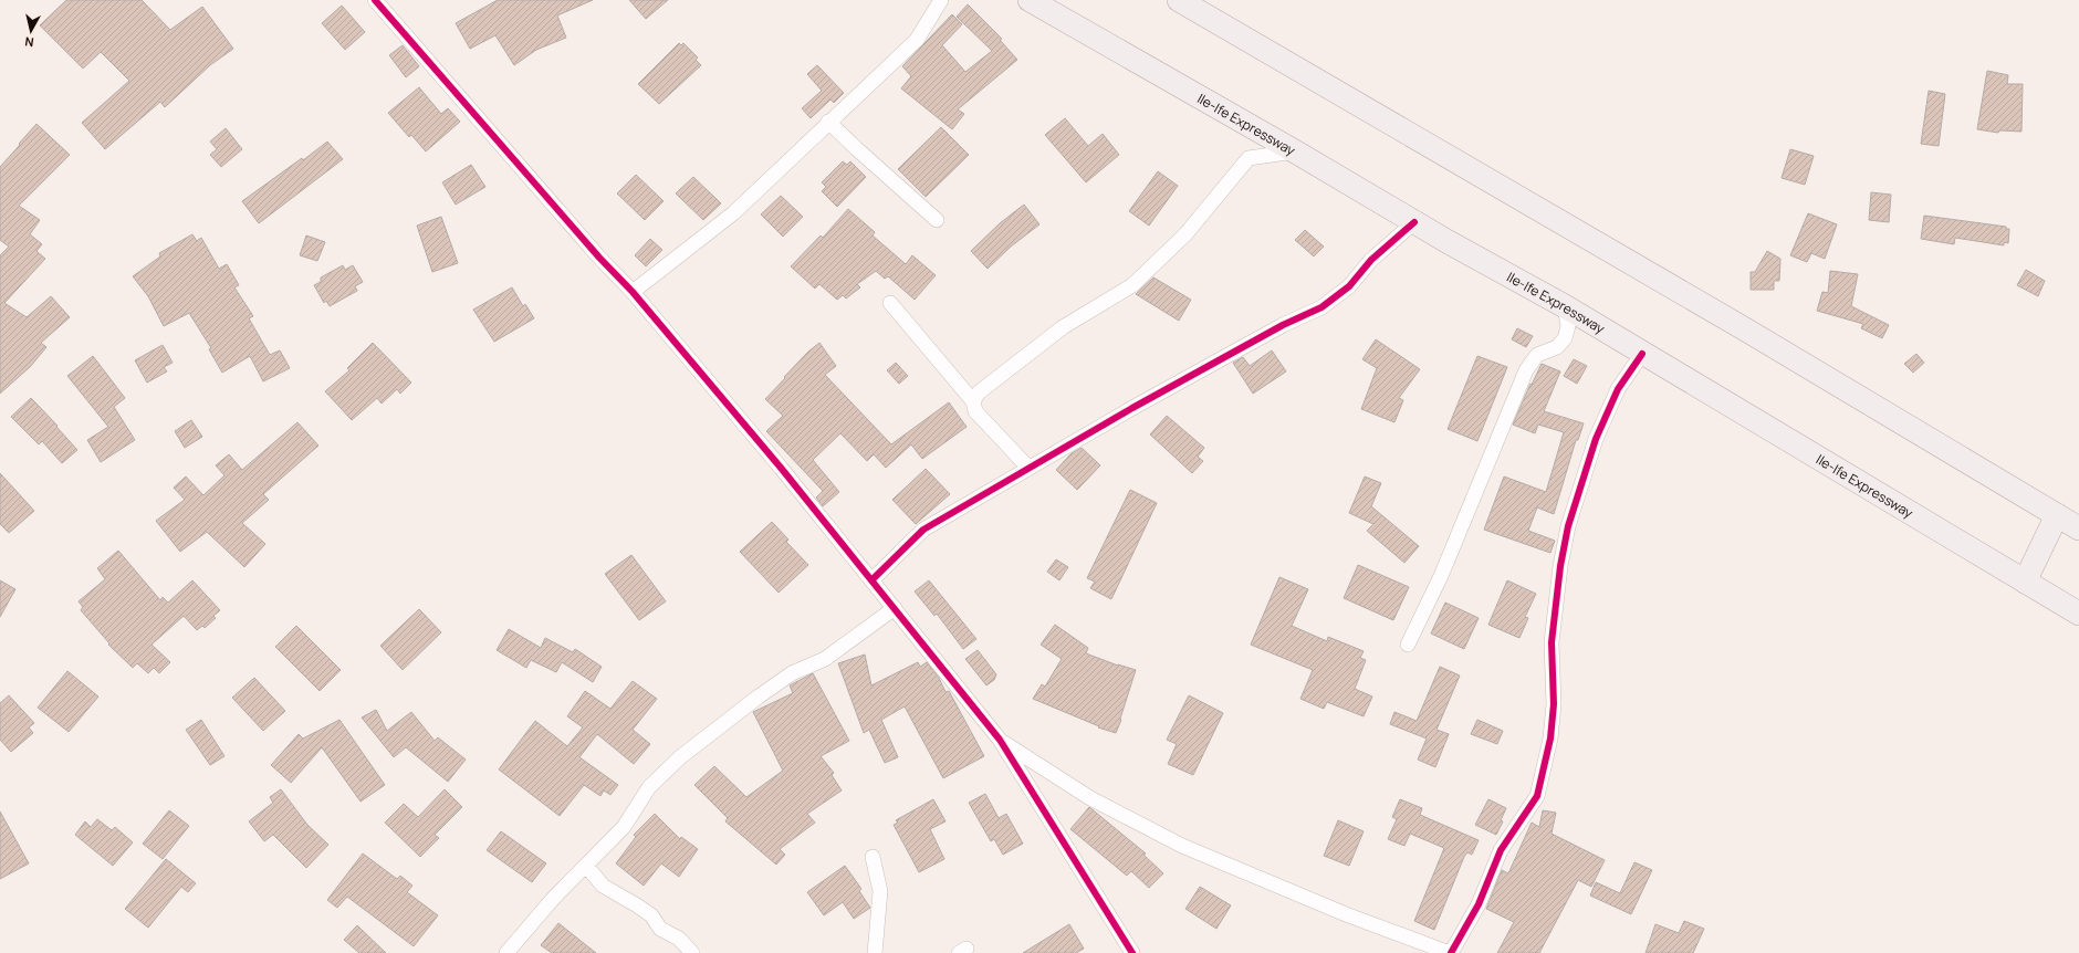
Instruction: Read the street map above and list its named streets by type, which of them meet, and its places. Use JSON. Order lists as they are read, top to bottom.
{
  "streets": {
    "main road": ["Ile-Ife Expressway"]
  },
  "north": "bottom"
}
